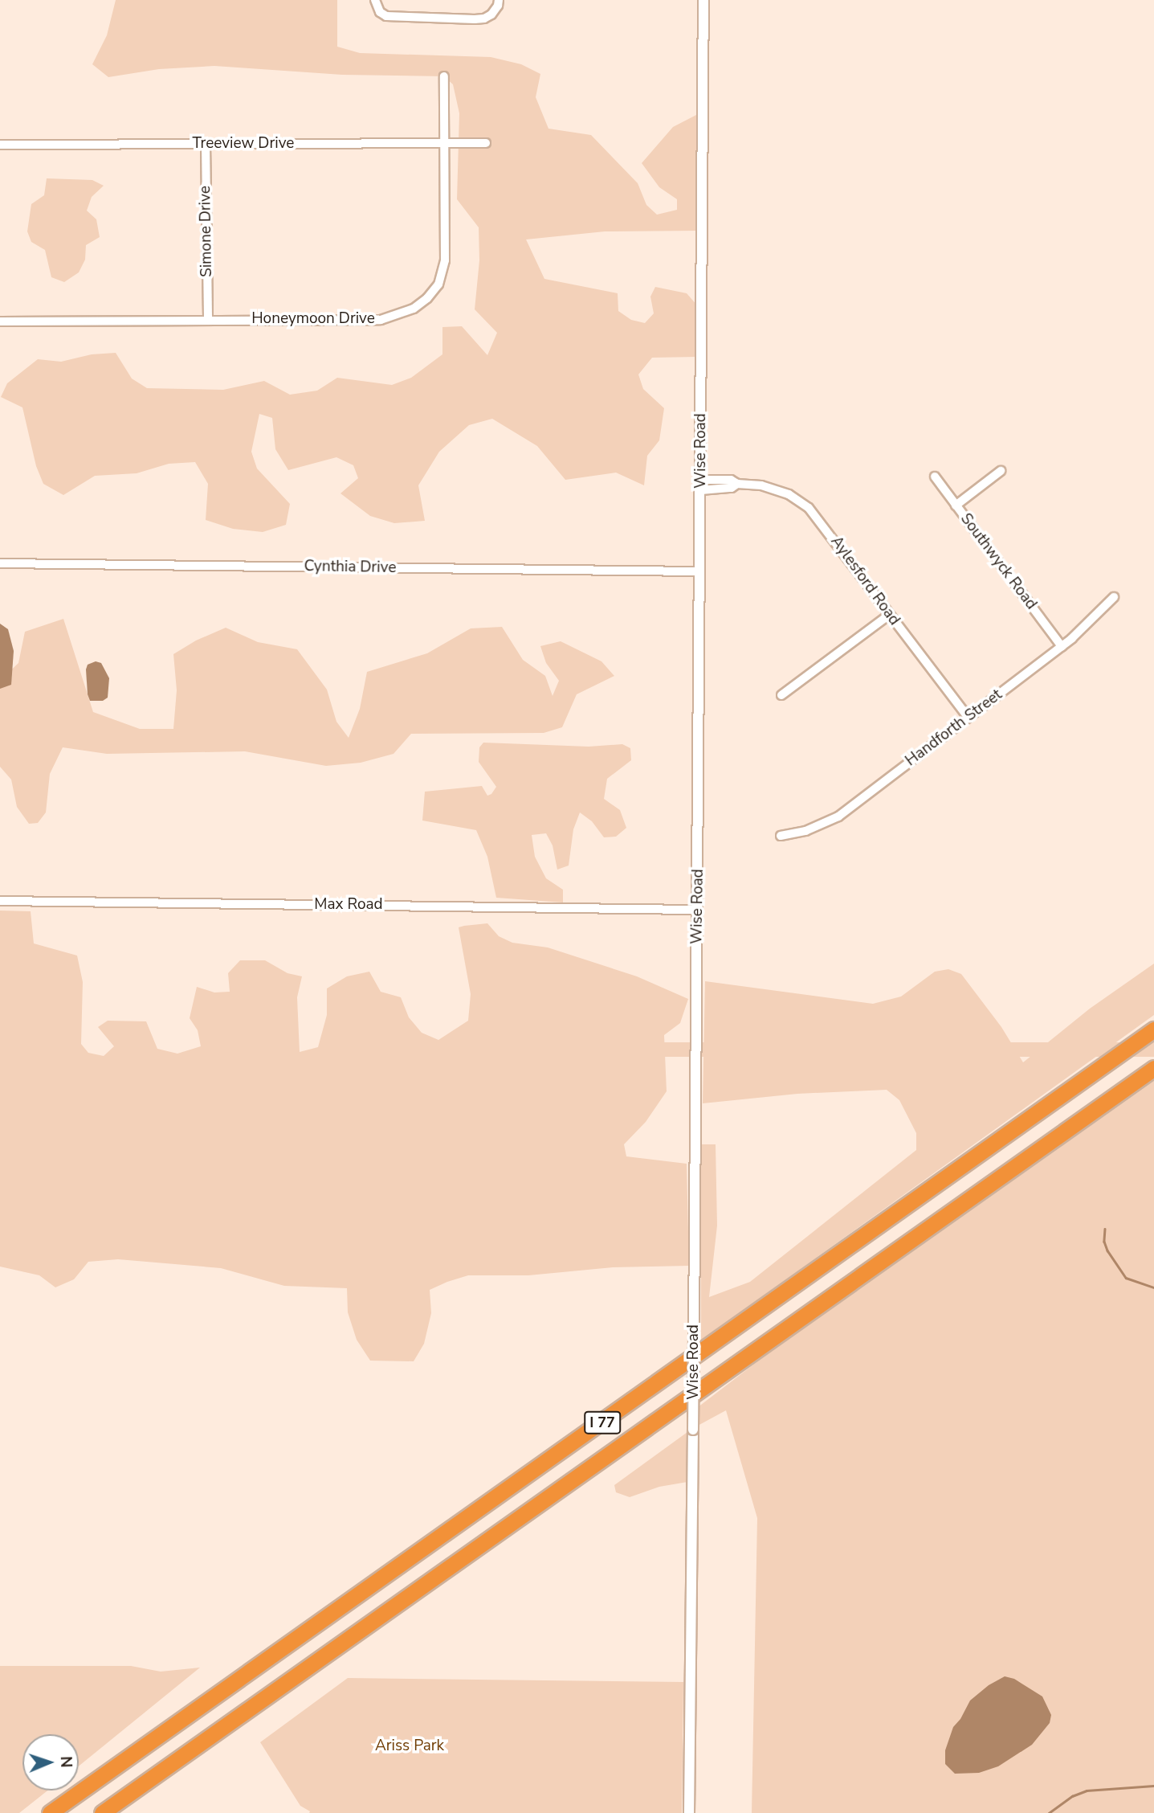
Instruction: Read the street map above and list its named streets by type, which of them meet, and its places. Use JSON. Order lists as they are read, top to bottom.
{
  "streets": {
    "highway": ["I 77"],
    "street": [
      "Treeview Drive",
      "Simone Drive",
      "Honeymoon Drive",
      "Wise Road",
      "Southwyck Road",
      "Cynthia Drive",
      "Aylesford Road",
      "Handforth Street",
      "Max Road"
    ]
  },
  "crossings": [
    ["Treeview Drive", "Simone Drive"],
    ["Treeview Drive", "Honeymoon Drive"],
    ["Simone Drive", "Honeymoon Drive"],
    ["Wise Road", "Cynthia Drive"],
    ["Wise Road", "Aylesford Road"],
    ["Wise Road", "Max Road"],
    ["Southwyck Road", "Handforth Street"],
    ["Aylesford Road", "Handforth Street"]
  ],
  "parks": ["Ariss Park"],
  "north": "right"
}
